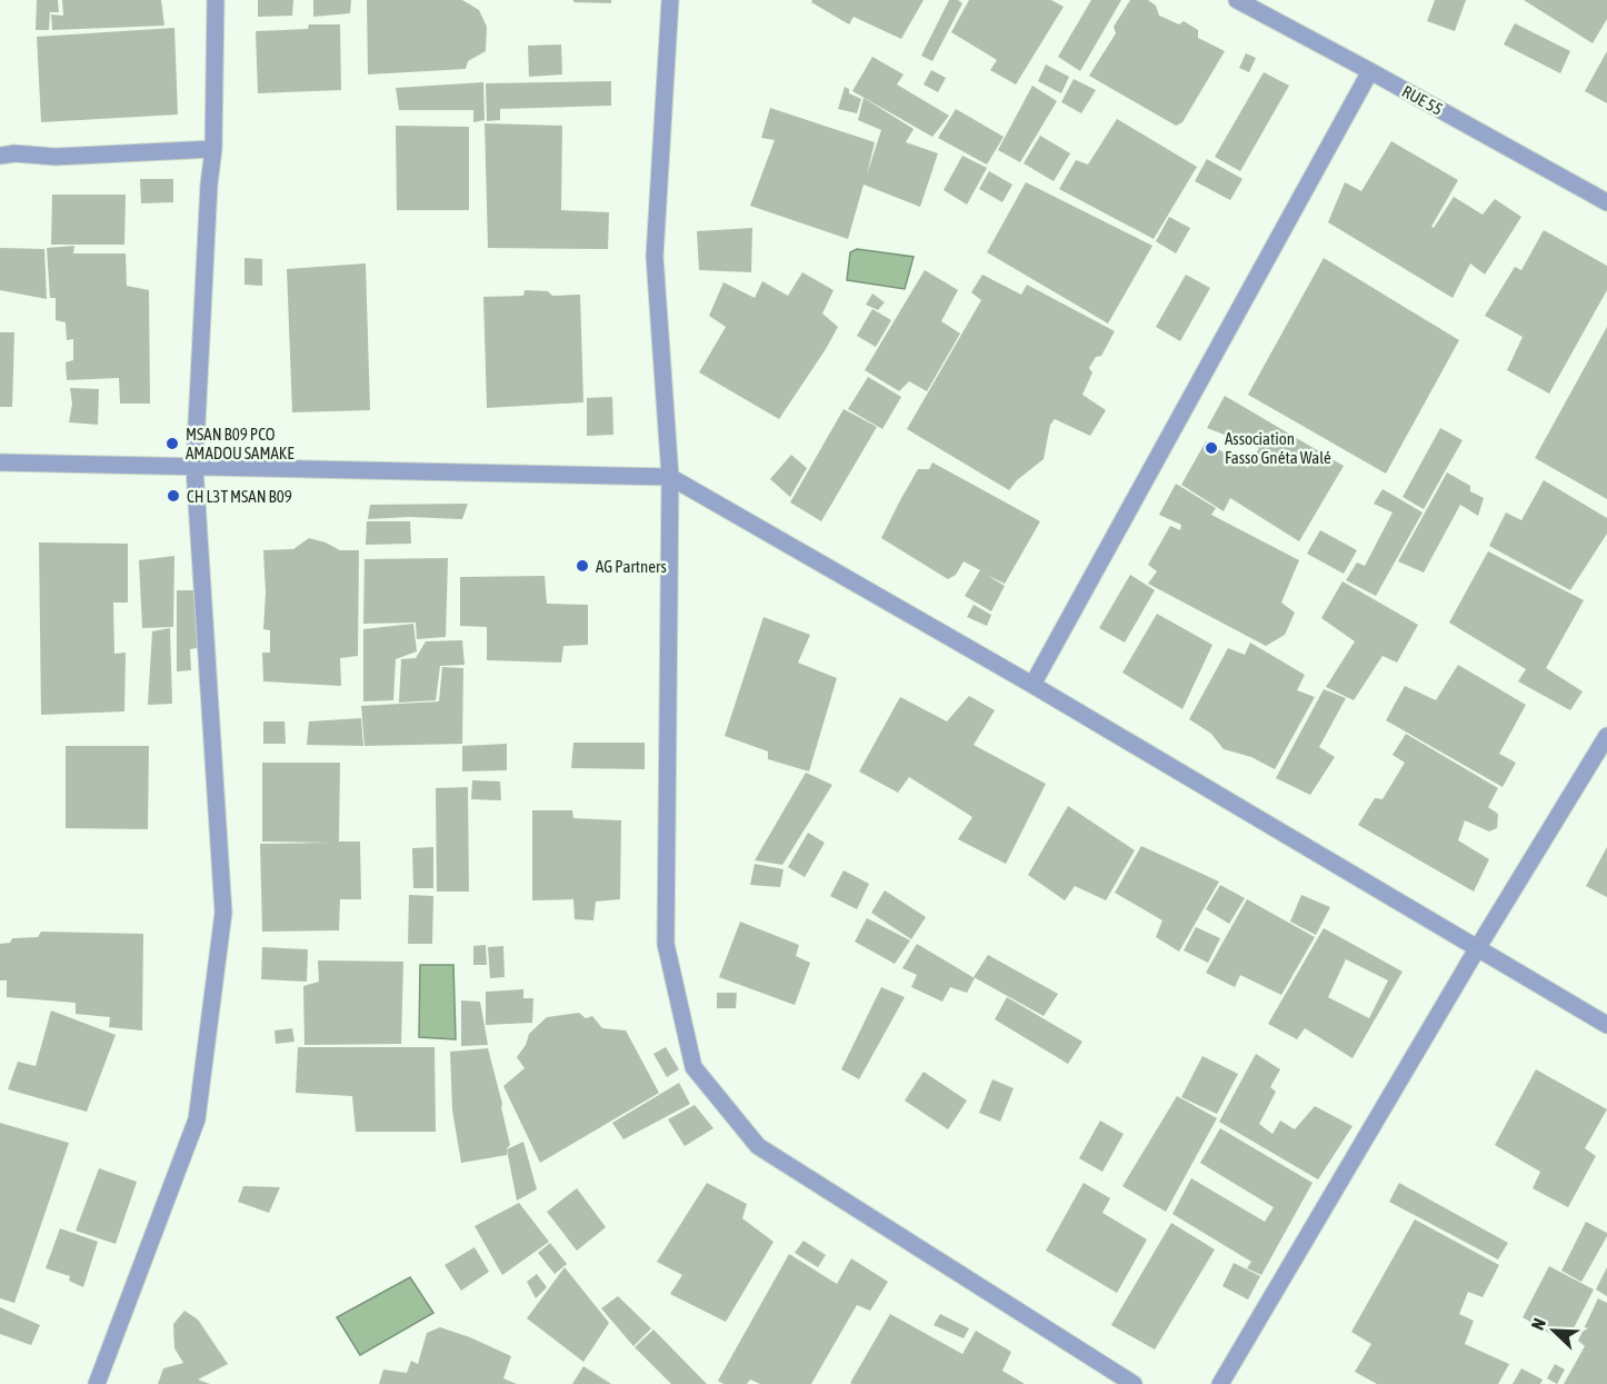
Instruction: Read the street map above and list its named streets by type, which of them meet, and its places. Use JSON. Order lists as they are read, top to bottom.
{
  "streets": {
    "street": ["RUE 55"]
  },
  "places": [
    "MSAN B09 PCO AMADOU SAMAKE",
    "Association Fasso Gnéta Walé",
    "CH L3T MSAN B09",
    "AG Partners"
  ],
  "north": "top left"
}
